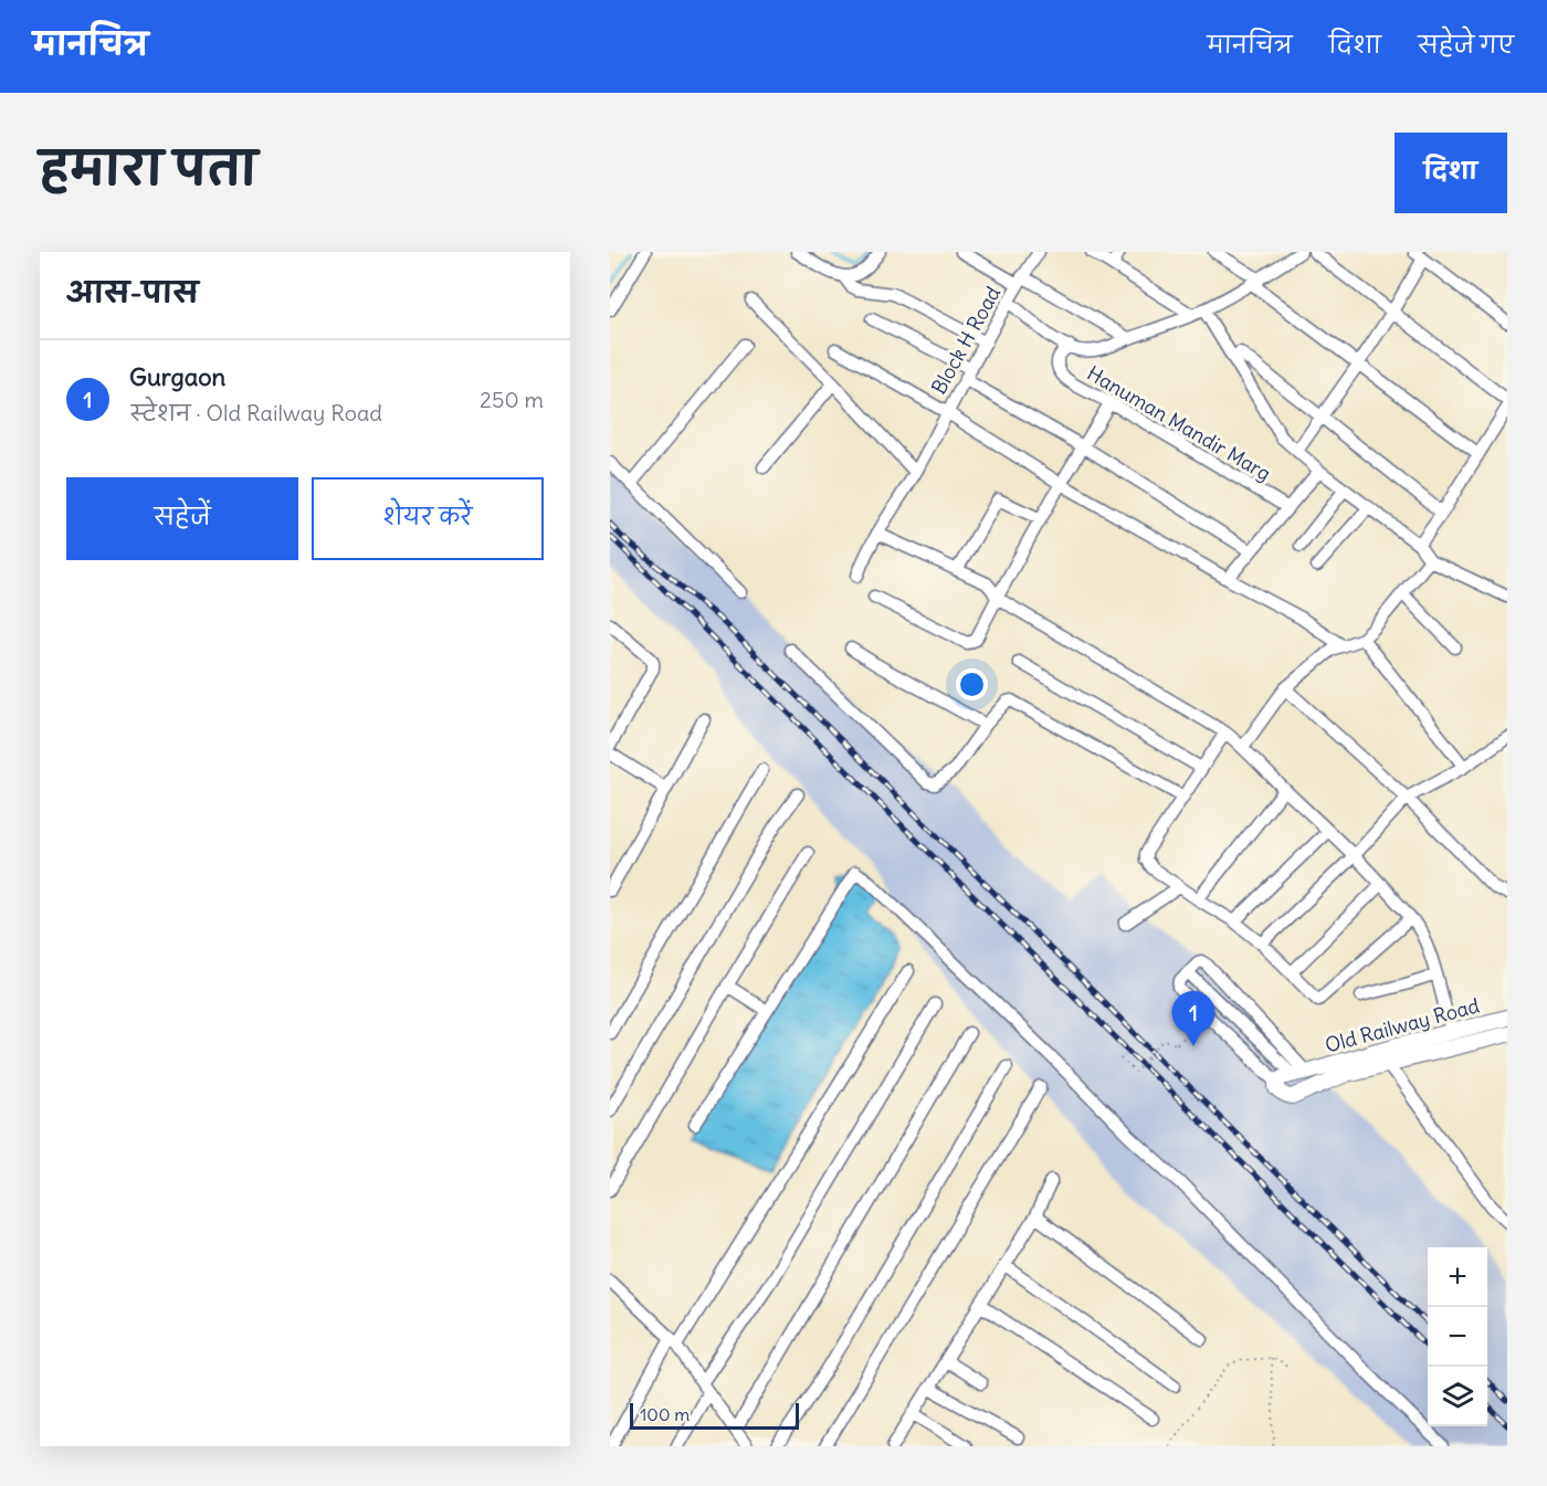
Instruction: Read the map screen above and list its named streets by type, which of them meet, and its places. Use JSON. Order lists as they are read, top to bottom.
{
  "streets": {
    "main road": ["Old Railway Road"],
    "street": ["Block H Road", "Hanuman Mandir Marg"]
  },
  "scale_bar": "100 m",
  "page": {
    "header": "मानचित्र",
    "nav": ["मानचित्र", "दिशा", "सहेजे गए"],
    "title": "हमारा पता",
    "buttons": [
      "दिशा",
      ["सहेजें", "शेयर करें"]
    ],
    "heading": "आस-पास",
    "list": [
      {
        "mark": "1",
        "name": "Gurgaon",
        "note": "स्टेशन · Old Railway Road",
        "value": "250 m"
      }
    ],
    "pins": "1",
    "map_buttons": ["+", "−"],
    "scale": "100 m"
  }
}
